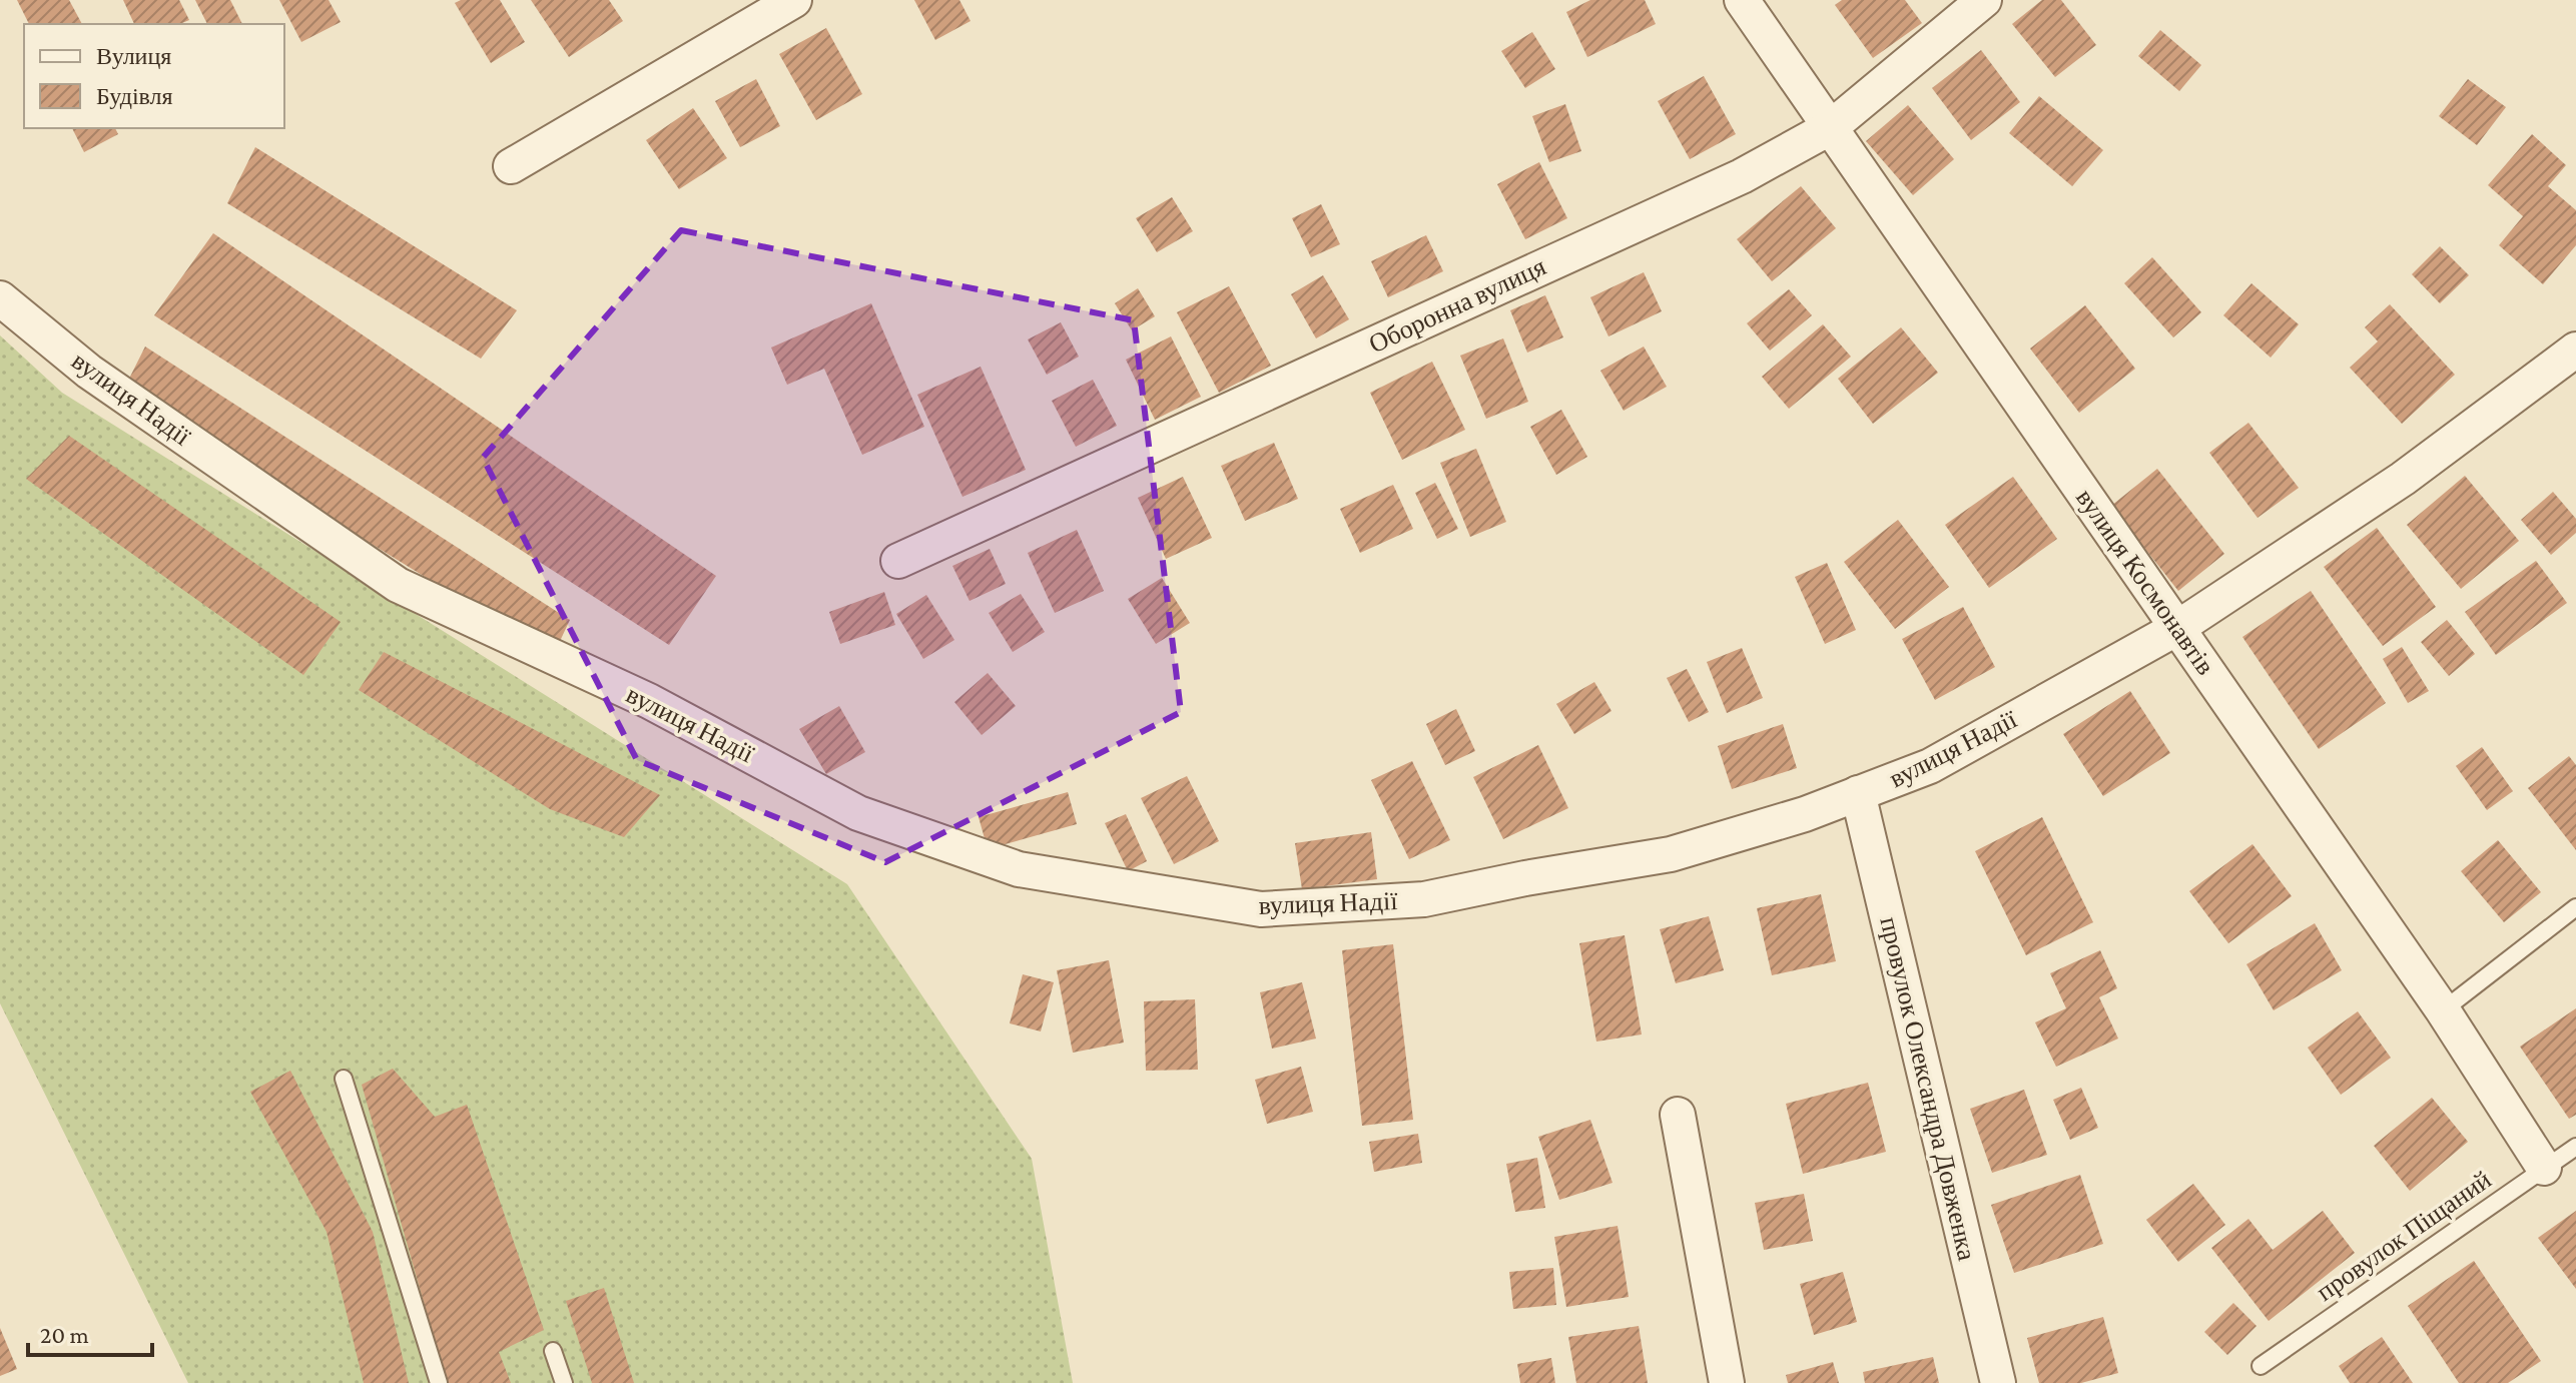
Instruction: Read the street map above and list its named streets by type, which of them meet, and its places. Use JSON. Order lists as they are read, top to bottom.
{
  "streets": {
    "street": [
      "Оборонна вулиця",
      "вулиця Надії",
      "вулиця Космонавтів",
      "провулок Олександра Довженка"
    ],
    "lane": ["провулок Піщаний"]
  },
  "crossings": [
    ["Оборонна вулиця", "вулиця Космонавтів"],
    ["вулиця Надії", "вулиця Космонавтів"],
    ["вулиця Надії", "провулок Олександра Довженка"],
    ["вулиця Космонавтів", "провулок Піщаний"]
  ],
  "legend": ["Вулиця", "Будівля"],
  "scale_bar": "20 m"
}
